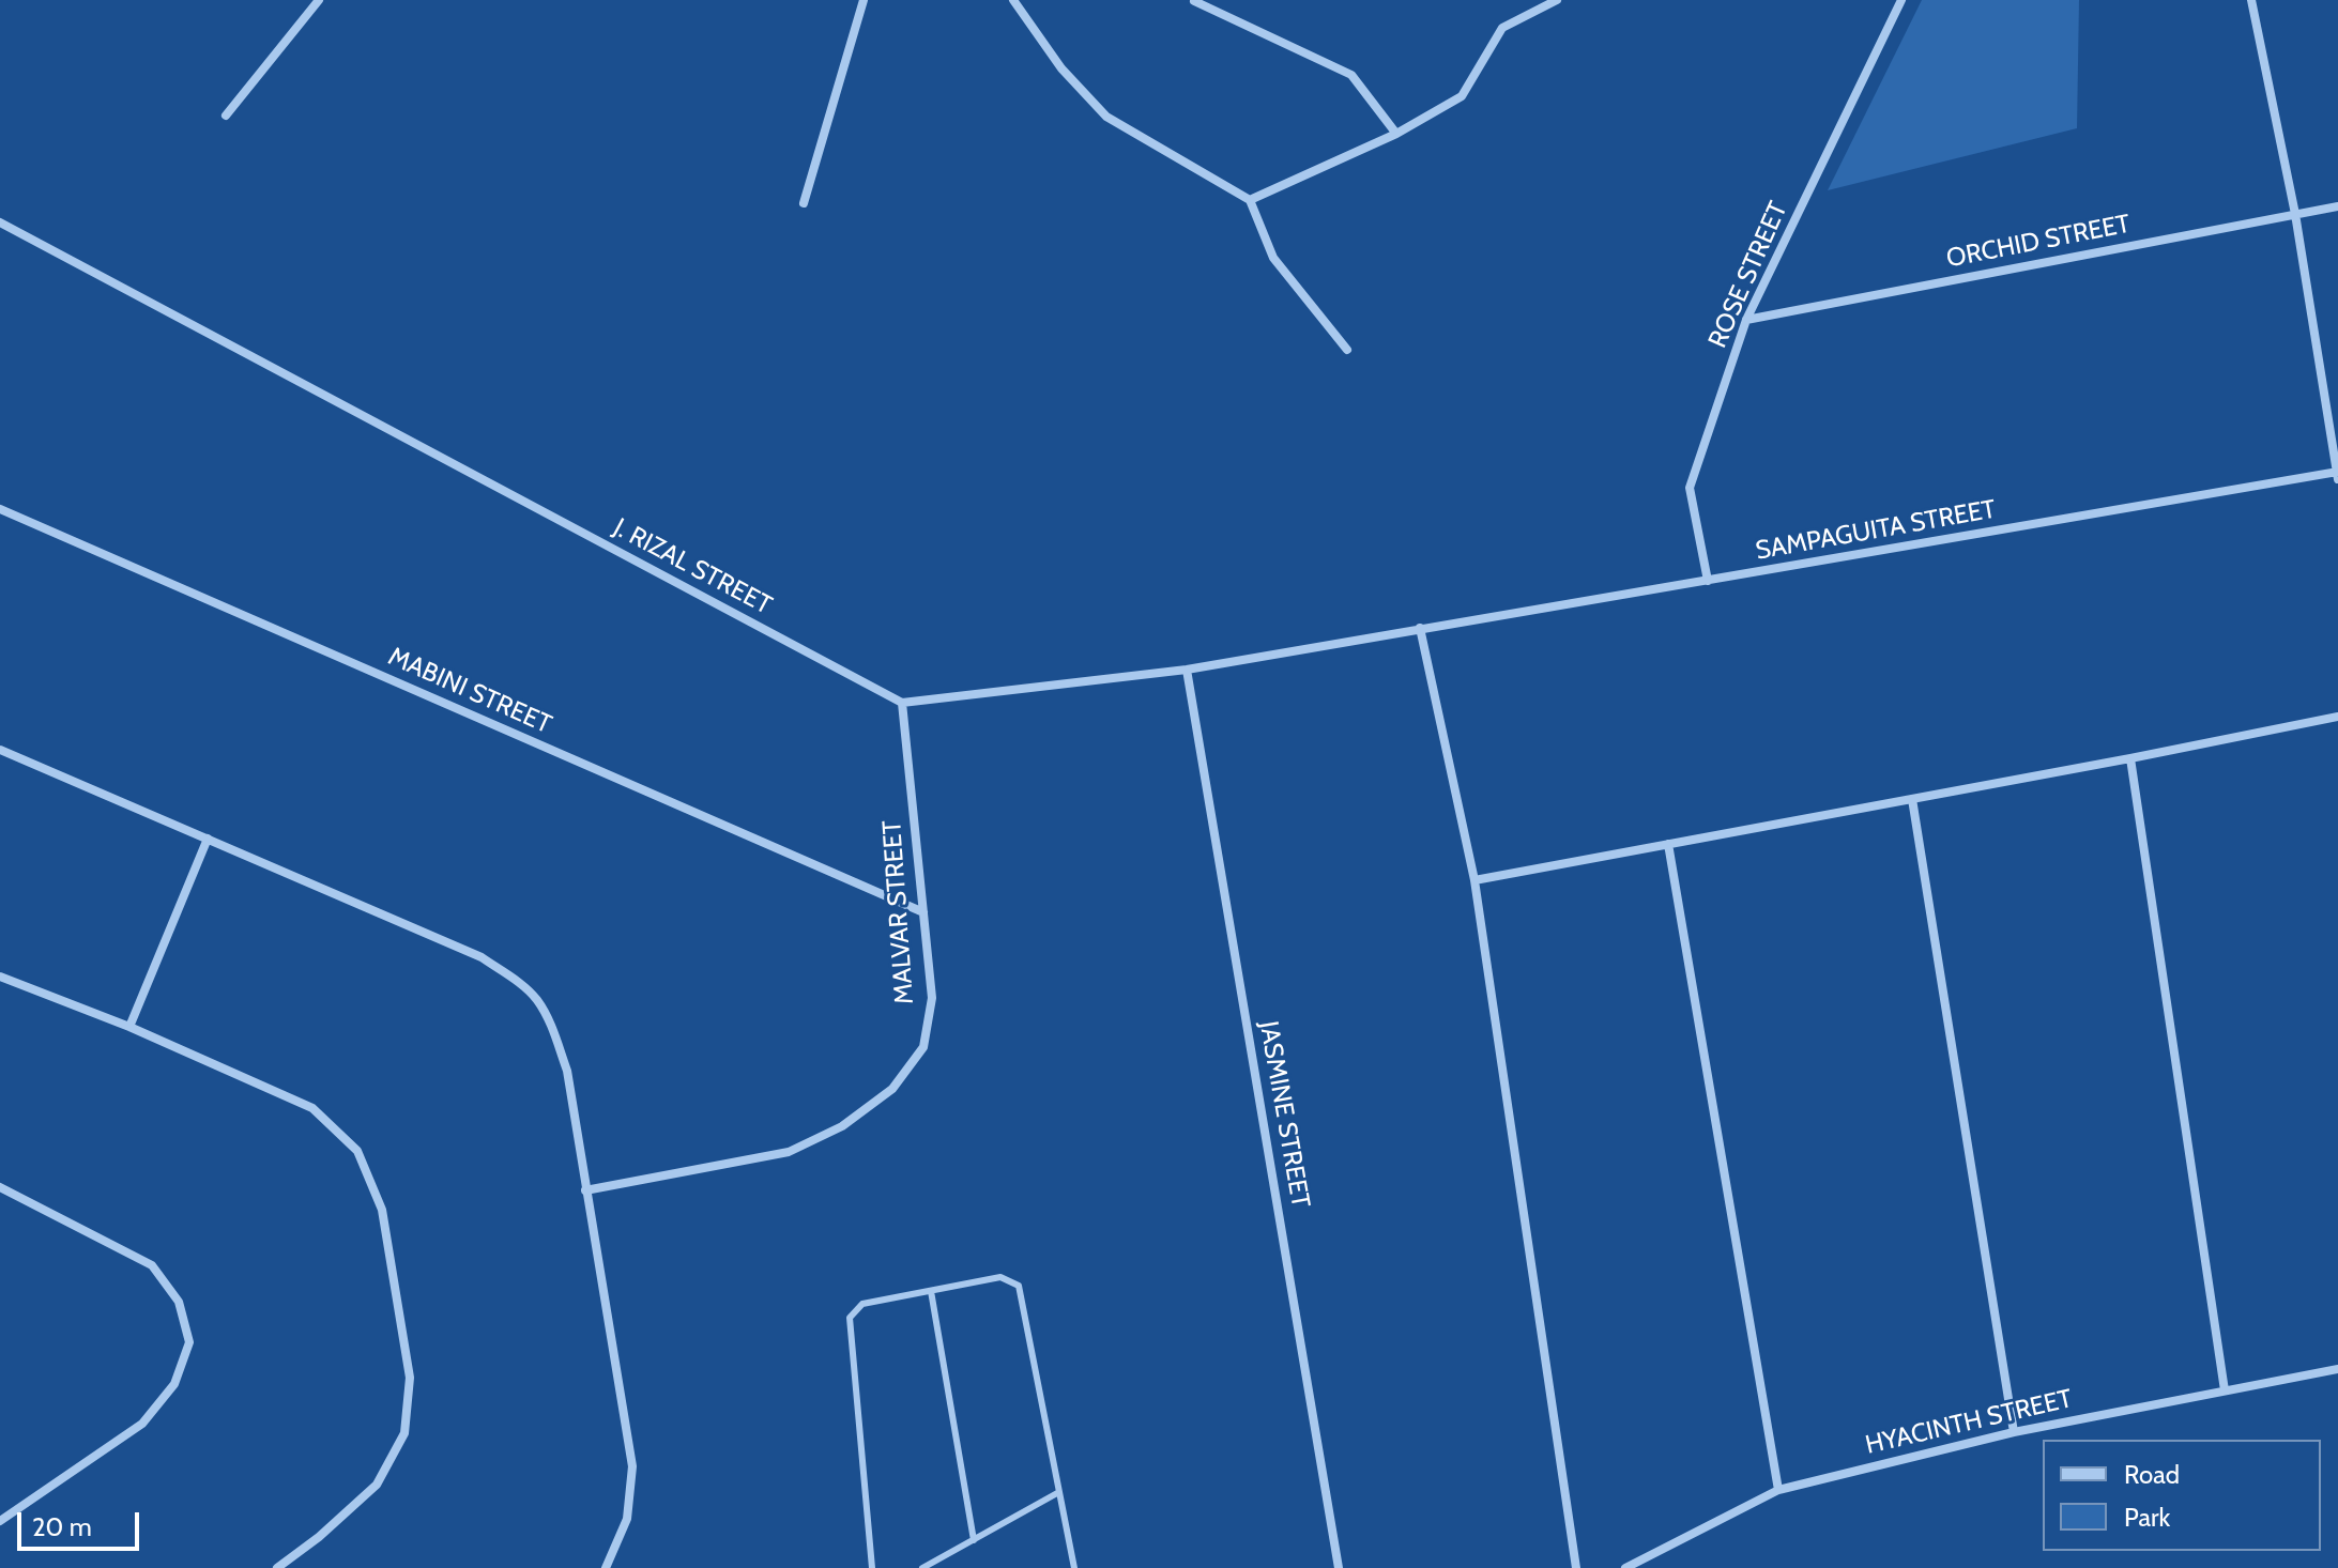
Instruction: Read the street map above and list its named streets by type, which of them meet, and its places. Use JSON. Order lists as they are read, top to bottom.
{
  "streets": {
    "street": [
      "ORCHID STREET",
      "ROSE STREET",
      "SAMPAGUITA STREET",
      "J. RIZAL STREET",
      "MABINI STREET",
      "MALVAR STREET",
      "JASMINE STREET",
      "HYACINTH STREET"
    ]
  },
  "crossings": [
    ["ORCHID STREET", "ROSE STREET"],
    ["ROSE STREET", "SAMPAGUITA STREET"],
    ["J. RIZAL STREET", "MALVAR STREET"],
    ["MABINI STREET", "MALVAR STREET"]
  ],
  "legend": ["Road", "Park"],
  "scale_bar": "20 m"
}
